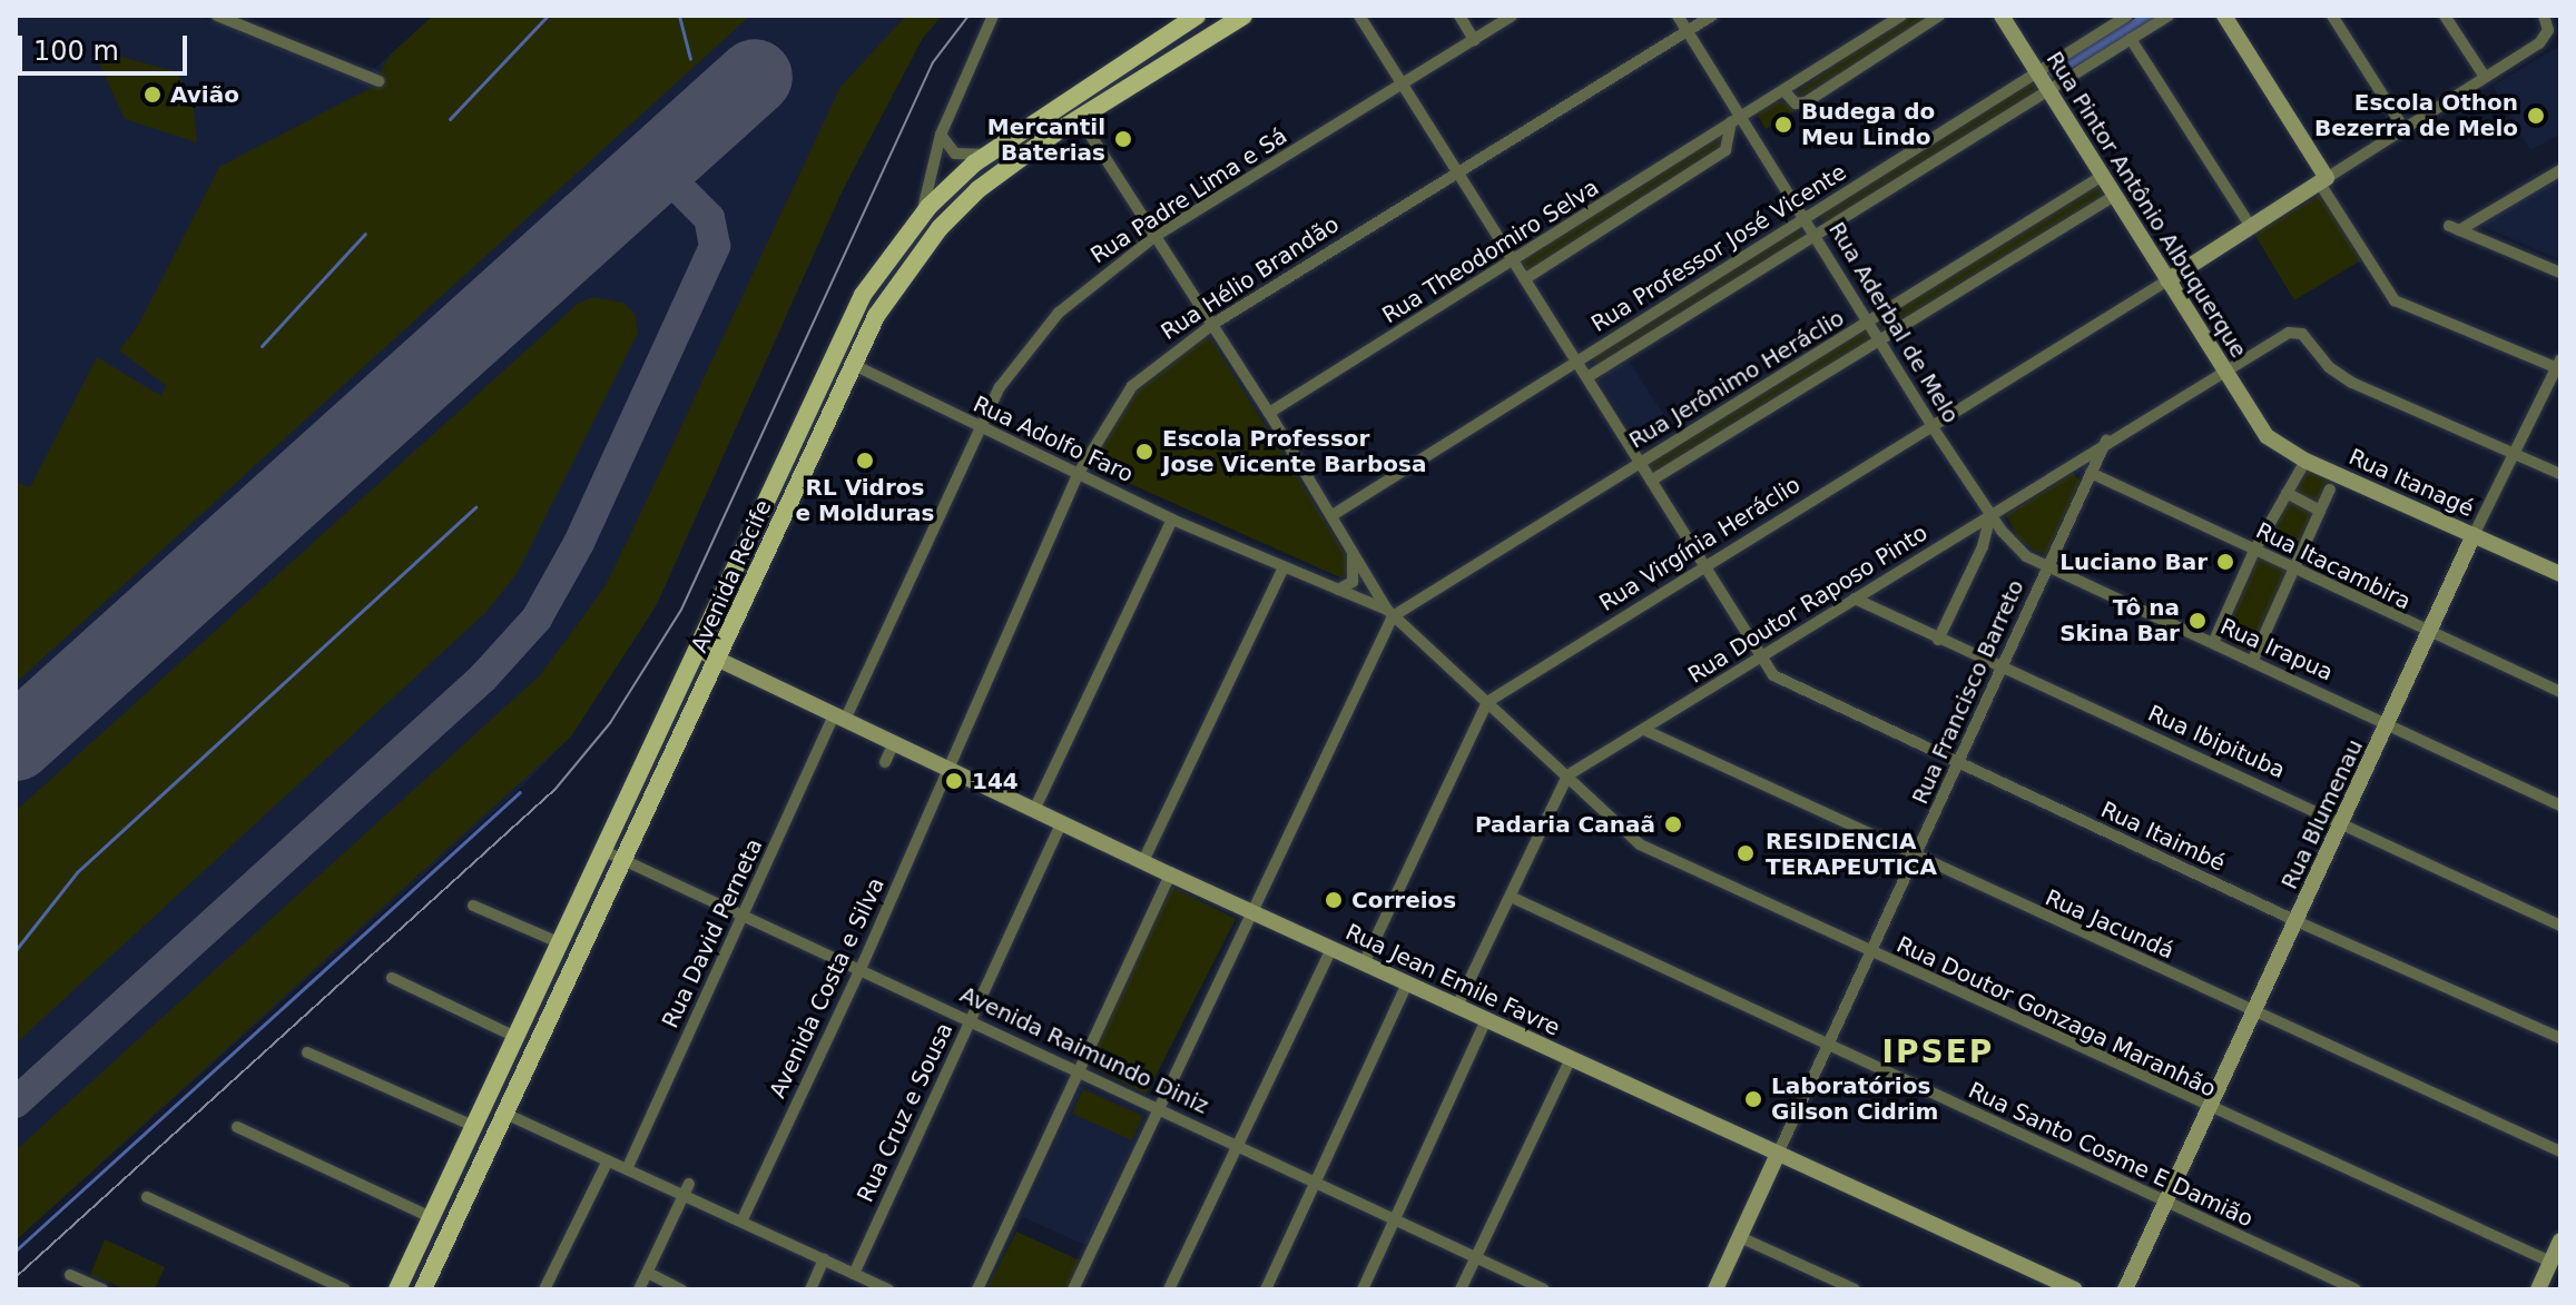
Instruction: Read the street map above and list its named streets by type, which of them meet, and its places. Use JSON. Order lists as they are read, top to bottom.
{
  "streets": {
    "main road": [
      "Rua Pintor Antônio Albuquerque",
      "Rua Itanagé",
      "Rua Virgínia Heráclio",
      "Avenida Recife",
      "Rua Blumenau",
      "Rua Jean Emile Favre"
    ],
    "street": [
      "Rua Padre Lima e Sá",
      "Rua Professor José Vicente",
      "Rua Theodomiro Selva",
      "Rua Hélio Brandão",
      "Rua Aderbal de Melo",
      "Rua Jerônimo Heráclio",
      "Rua Adolfo Faro",
      "Rua Itacambira",
      "Rua Doutor Raposo Pinto",
      "Rua Irapua",
      "Rua Francisco Barreto",
      "Rua Ibipituba",
      "Rua Itaimbé",
      "Rua Jacundá",
      "Rua David Perneta",
      "Avenida Costa e Silva",
      "Rua Doutor Gonzaga Maranhão",
      "Avenida Raimundo Diniz",
      "Rua Cruz e Sousa",
      "Rua Santo Cosme E Damião"
    ]
  },
  "crossings": [
    ["Rua Padre Lima e Sá", "Rua Adolfo Faro"],
    ["Rua Padre Lima e Sá", "Rua Itaimbé"],
    ["Rua Padre Lima e Sá", "Rua David Perneta"],
    ["Rua Padre Lima e Sá", "Rua Jean Emile Favre"],
    ["Rua Pintor Antônio Albuquerque", "Rua Professor José Vicente"],
    ["Rua Pintor Antônio Albuquerque", "Rua Jerônimo Heráclio"],
    ["Rua Pintor Antônio Albuquerque", "Rua Itanagé"],
    ["Rua Pintor Antônio Albuquerque", "Rua Virgínia Heráclio"],
    ["Rua Pintor Antônio Albuquerque", "Rua Doutor Raposo Pinto"],
    ["Rua Professor José Vicente", "Rua Aderbal de Melo"],
    ["Rua Professor José Vicente", "Rua Itaimbé"],
    ["Rua Theodomiro Selva", "Rua Aderbal de Melo"],
    ["Rua Theodomiro Selva", "Rua Itaimbé"],
    ["Rua Hélio Brandão", "Rua Aderbal de Melo"],
    ["Rua Hélio Brandão", "Rua Adolfo Faro"],
    ["Rua Hélio Brandão", "Rua Itaimbé"],
    ["Rua Hélio Brandão", "Rua Jean Emile Favre"],
    ["Rua Hélio Brandão", "Avenida Costa e Silva"],
    ["Rua Aderbal de Melo", "Rua Jerônimo Heráclio"],
    ["Rua Aderbal de Melo", "Rua Virgínia Heráclio"],
    ["Rua Aderbal de Melo", "Rua Doutor Raposo Pinto"],
    ["Rua Aderbal de Melo", "Rua Irapua"],
    ["Rua Jerônimo Heráclio", "Rua Adolfo Faro"],
    ["Rua Jerônimo Heráclio", "Rua Itaimbé"],
    ["Rua Jerônimo Heráclio", "Rua Doutor Gonzaga Maranhão"],
    ["Rua Adolfo Faro", "Avenida Recife"],
    ["Rua Adolfo Faro", "Rua Doutor Gonzaga Maranhão"],
    ["Rua Itanagé", "Rua Blumenau"],
    ["Rua Virgínia Heráclio", "Rua Itaimbé"],
    ["Rua Virgínia Heráclio", "Rua Doutor Gonzaga Maranhão"],
    ["Rua Itacambira", "Rua Francisco Barreto"],
    ["Rua Itacambira", "Rua Blumenau"],
    ["Avenida Recife", "Rua Jean Emile Favre"],
    ["Avenida Recife", "Avenida Raimundo Diniz"],
    ["Rua Doutor Raposo Pinto", "Rua Irapua"],
    ["Rua Doutor Raposo Pinto", "Rua Francisco Barreto"],
    ["Rua Doutor Raposo Pinto", "Rua Ibipituba"],
    ["Rua Doutor Raposo Pinto", "Rua Blumenau"],
    ["Rua Doutor Raposo Pinto", "Rua Itaimbé"],
    ["Rua Doutor Raposo Pinto", "Rua Jacundá"],
    ["Rua Doutor Raposo Pinto", "Rua Doutor Gonzaga Maranhão"],
    ["Rua Irapua", "Rua Francisco Barreto"],
    ["Rua Irapua", "Rua Blumenau"],
    ["Rua Francisco Barreto", "Rua Ibipituba"],
    ["Rua Francisco Barreto", "Rua Itaimbé"],
    ["Rua Francisco Barreto", "Rua Jacundá"],
    ["Rua Francisco Barreto", "Rua Jean Emile Favre"],
    ["Rua Francisco Barreto", "Rua Doutor Gonzaga Maranhão"],
    ["Rua Francisco Barreto", "Rua Santo Cosme E Damião"],
    ["Rua Ibipituba", "Rua Blumenau"],
    ["Rua Blumenau", "Rua Itaimbé"],
    ["Rua Blumenau", "Rua Jacundá"],
    ["Rua Blumenau", "Rua Doutor Gonzaga Maranhão"],
    ["Rua Blumenau", "Rua Santo Cosme E Damião"],
    ["Rua David Perneta", "Rua Jean Emile Favre"],
    ["Rua David Perneta", "Avenida Raimundo Diniz"],
    ["Rua Jean Emile Favre", "Avenida Costa e Silva"],
    ["Rua Jean Emile Favre", "Rua Cruz e Sousa"],
    ["Avenida Costa e Silva", "Avenida Raimundo Diniz"],
    ["Avenida Raimundo Diniz", "Rua Cruz e Sousa"]
  ],
  "districts": ["IPSEP"],
  "places": [
    "Avião",
    "Escola Othon Bezerra de Melo",
    "Budega do Meu Lindo",
    "Mercantil Baterias",
    "Escola Professor Jose Vicente Barbosa",
    "RL Vidros e Molduras",
    "Luciano Bar",
    "Tô na Skina Bar",
    "144",
    "Padaria Canaã",
    "RESIDENCIA TERAPEUTICA",
    "Correios",
    "Laboratórios Gilson Cidrim"
  ],
  "scale_bar": "100 m"
}
